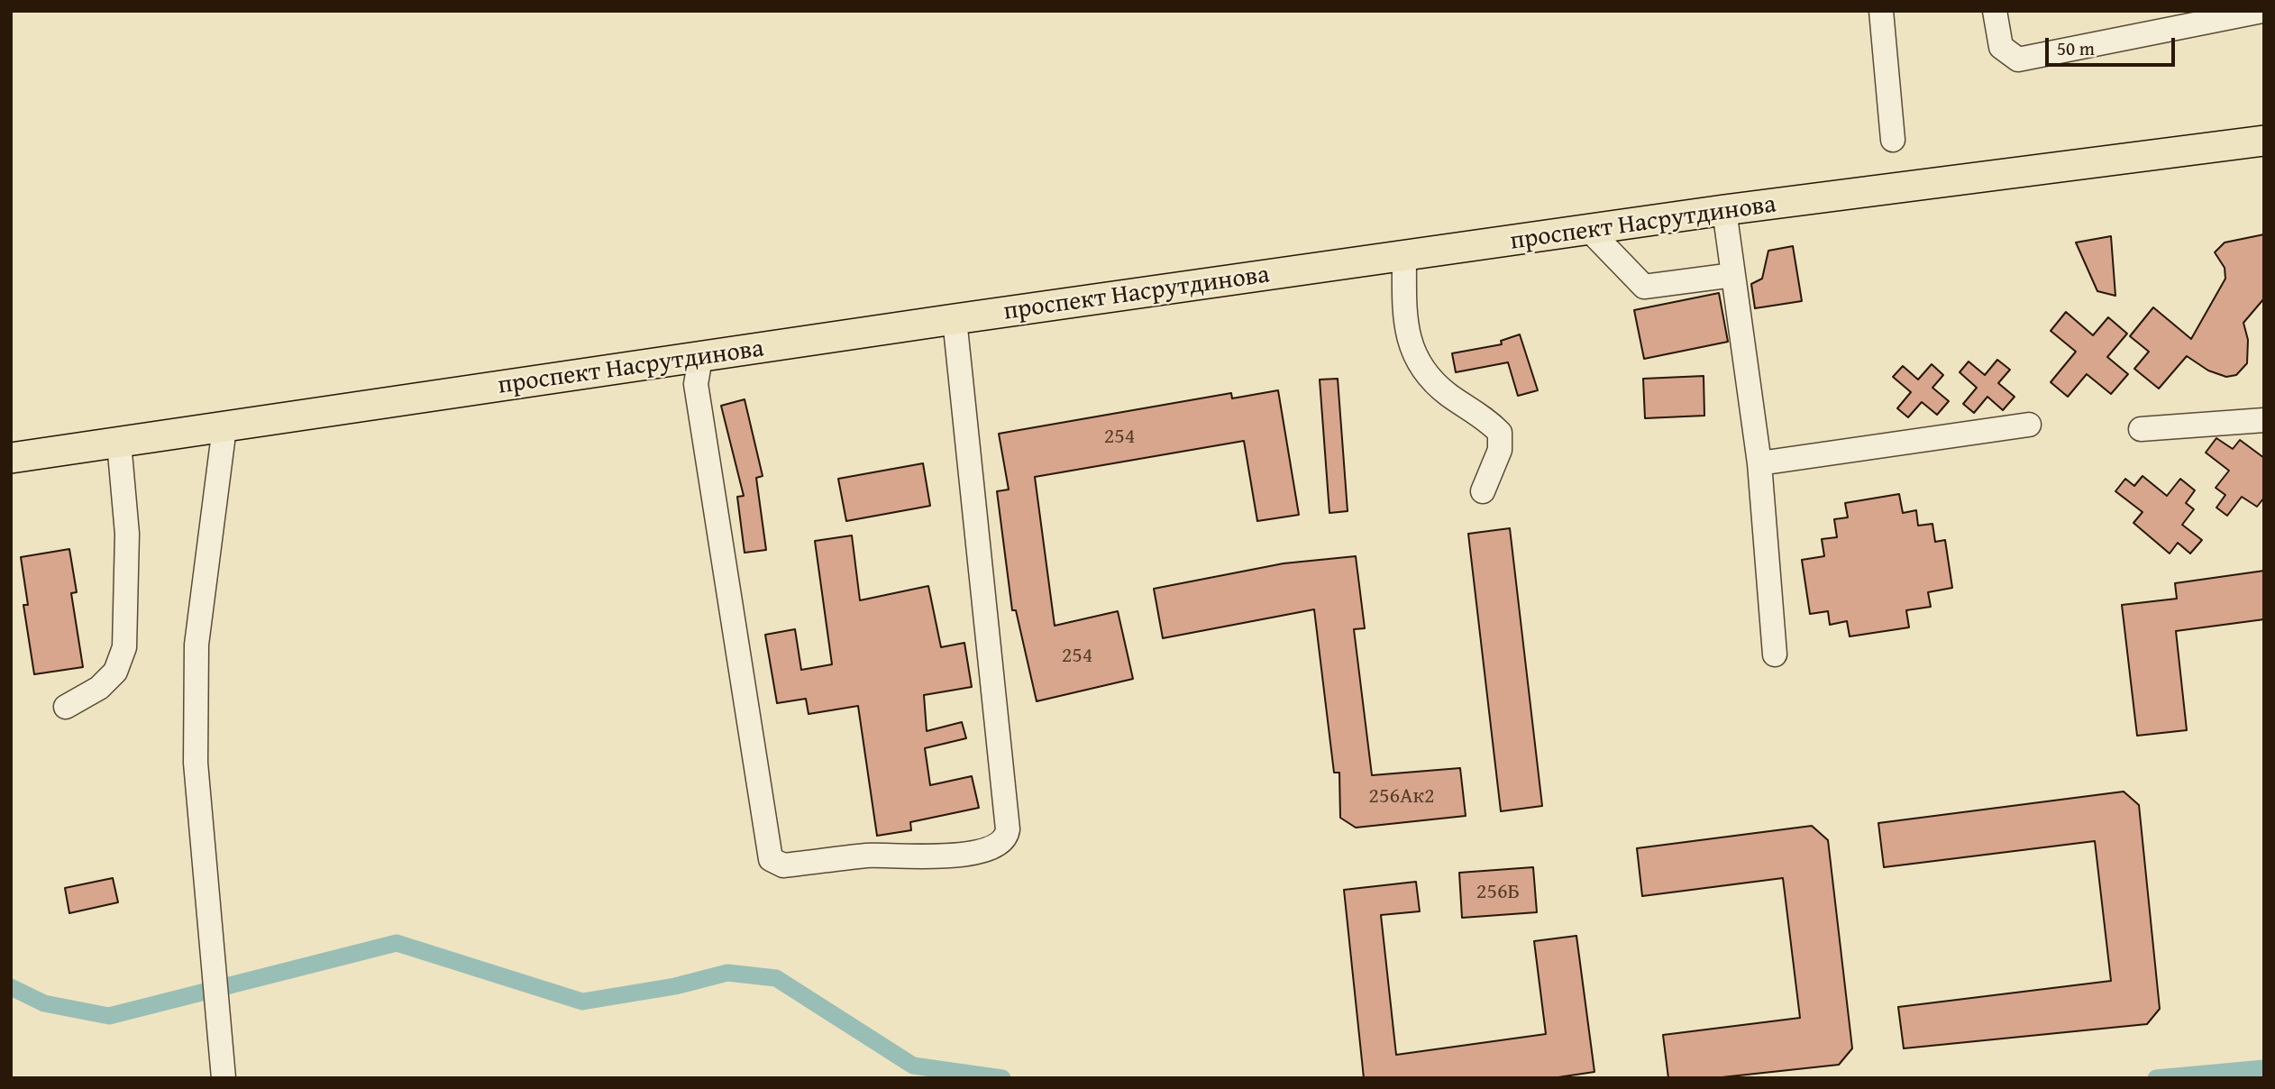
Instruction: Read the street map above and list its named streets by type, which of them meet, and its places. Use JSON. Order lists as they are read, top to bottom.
{
  "streets": {
    "main road": ["проспект Насрутдинова"]
  },
  "house_numbers": [
    "254",
    "254",
    "256Ак2",
    "256Б"
  ],
  "scale_bar": "50 m"
}
